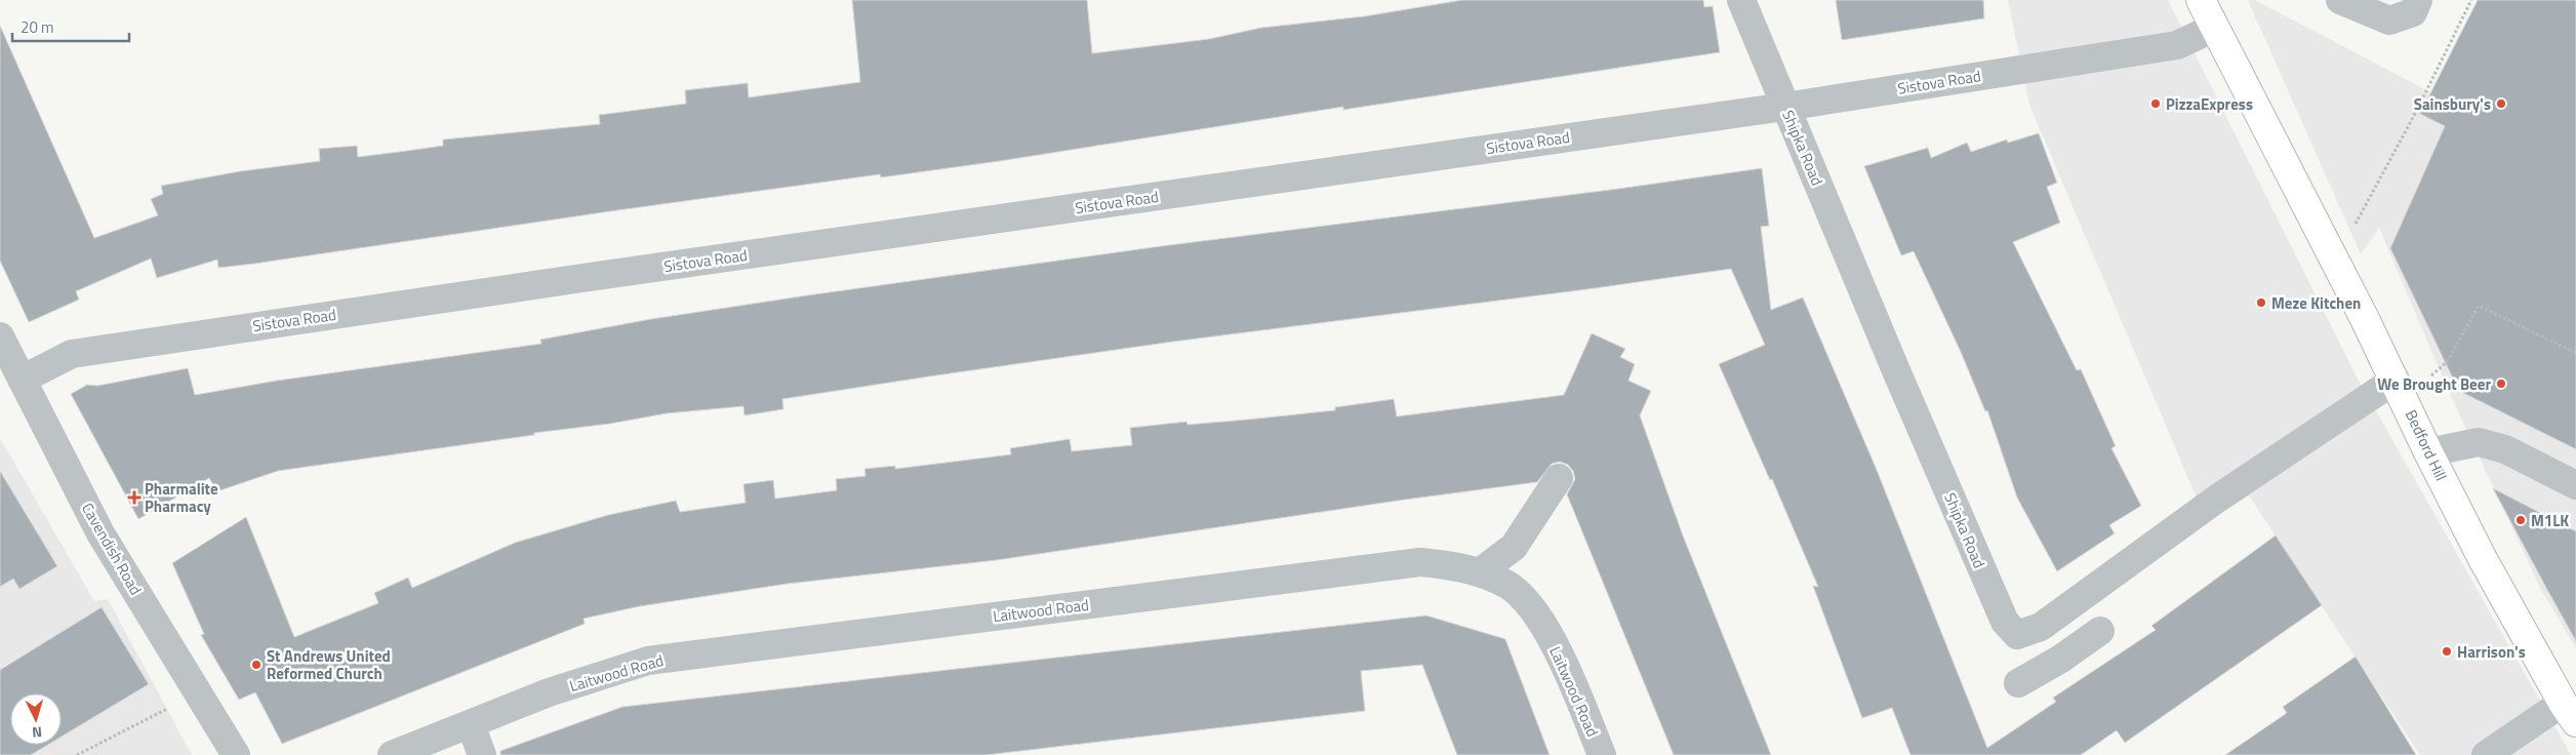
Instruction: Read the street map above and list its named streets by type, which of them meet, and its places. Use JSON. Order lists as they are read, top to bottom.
{
  "streets": {
    "main road": ["Bedford Hill"],
    "street": [
      "Sistova Road",
      "Shipka Road",
      "Cavendish Road",
      "Laitwood Road"
    ]
  },
  "crossings": [
    ["Sistova Road", "Shipka Road"],
    ["Sistova Road", "Bedford Hill"],
    ["Sistova Road", "Cavendish Road"],
    ["Shipka Road", "Bedford Hill"]
  ],
  "places": {
    "other": [
      "PizzaExpress",
      "Sainsbury's",
      "Meze Kitchen",
      "We Brought Beer",
      "M1LK",
      "Harrison's",
      "St Andrews United Reformed Church"
    ],
    "health": ["Pharmalite Pharmacy"]
  },
  "scale_bar": "20 m",
  "north": "bottom"
}
